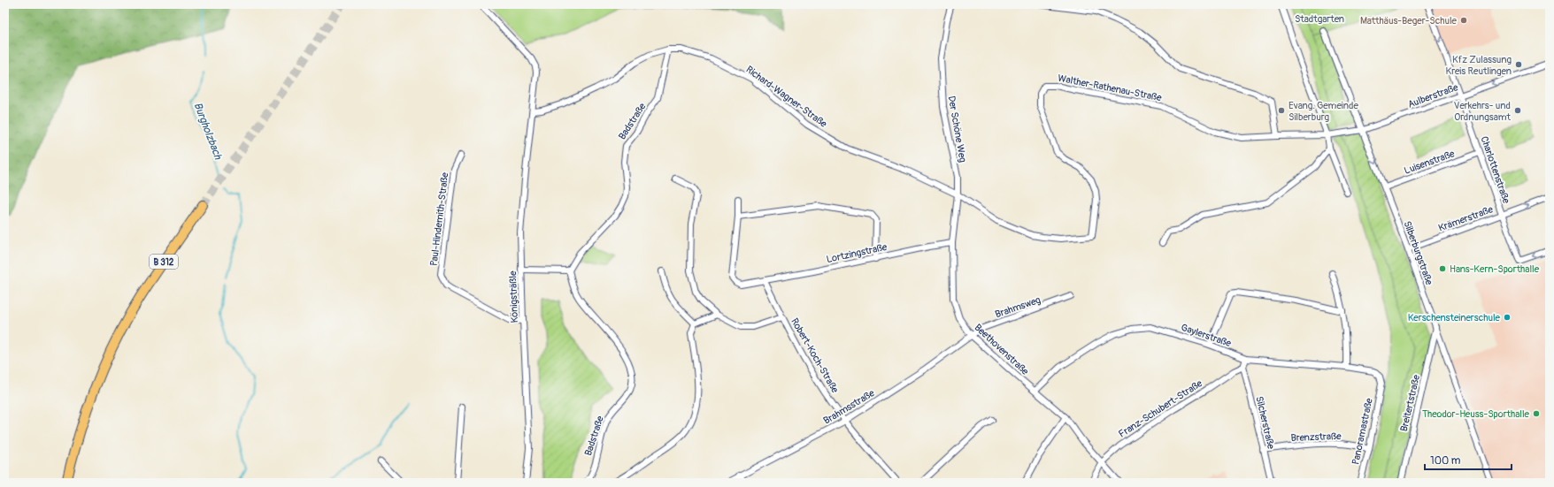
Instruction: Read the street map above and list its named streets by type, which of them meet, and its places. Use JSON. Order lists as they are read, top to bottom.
{
  "streets": {
    "main road": ["B 312"],
    "street": [
      "Walther-Rathenau-Straße",
      "Aulberstraße",
      "Richard-Wagner-Straße",
      "Badstraße",
      "Der Schöne Weg",
      "Luisenstraße",
      "Charlottenstraße",
      "Krämerstraße",
      "Paul-Hindemith-Straße",
      "Lortzingstraße",
      "Silberburgstraße",
      "Königsträßle",
      "Brahmsweg",
      "Gaylerstraße",
      "Beethovenstraße",
      "Robert-Koch-Straße",
      "Breitertstraße",
      "Brahmsstraße",
      "Franz-Schubert-Straße",
      "Silcherstraße",
      "Panoramastraße",
      "Brenzstraße"
    ]
  },
  "crossings": [
    ["Walther-Rathenau-Straße", "Aulberstraße"],
    ["Walther-Rathenau-Straße", "Richard-Wagner-Straße"],
    ["Walther-Rathenau-Straße", "Silberburgstraße"],
    ["Aulberstraße", "Charlottenstraße"],
    ["Aulberstraße", "Silberburgstraße"],
    ["Richard-Wagner-Straße", "Badstraße"],
    ["Richard-Wagner-Straße", "Der Schöne Weg"],
    ["Richard-Wagner-Straße", "Königsträßle"],
    ["Richard-Wagner-Straße", "Beethovenstraße"],
    ["Der Schöne Weg", "Beethovenstraße"],
    ["Luisenstraße", "Charlottenstraße"],
    ["Luisenstraße", "Silberburgstraße"],
    ["Charlottenstraße", "Krämerstraße"],
    ["Krämerstraße", "Silberburgstraße"],
    ["Paul-Hindemith-Straße", "Königsträßle"],
    ["Lortzingstraße", "Beethovenstraße"],
    ["Lortzingstraße", "Robert-Koch-Straße"],
    ["Silberburgstraße", "Breitertstraße"],
    ["Brahmsweg", "Beethovenstraße"],
    ["Brahmsweg", "Brahmsstraße"],
    ["Gaylerstraße", "Beethovenstraße"],
    ["Gaylerstraße", "Panoramastraße"],
    ["Beethovenstraße", "Brahmsstraße"],
    ["Beethovenstraße", "Franz-Schubert-Straße"],
    ["Robert-Koch-Straße", "Brahmsstraße"],
    ["Franz-Schubert-Straße", "Silcherstraße"],
    ["Silcherstraße", "Brenzstraße"],
    ["Panoramastraße", "Brenzstraße"]
  ],
  "one_way": ["Aulberstraße"],
  "water": ["Burgholzbach"],
  "parks": ["Stadtgarten"],
  "places": [
    "Matthäus-Beger-Schule",
    "Kfz Zulassung Kreis Reutlingen",
    "Evang. Gemeinde Silberburg",
    "Verkehrs- und Ordnungsamt",
    "Hans-Kern-Sporthalle",
    "Kerschensteinerschule",
    "Theodor-Heuss-Sporthalle"
  ],
  "scale_bar": "100 m"
}
